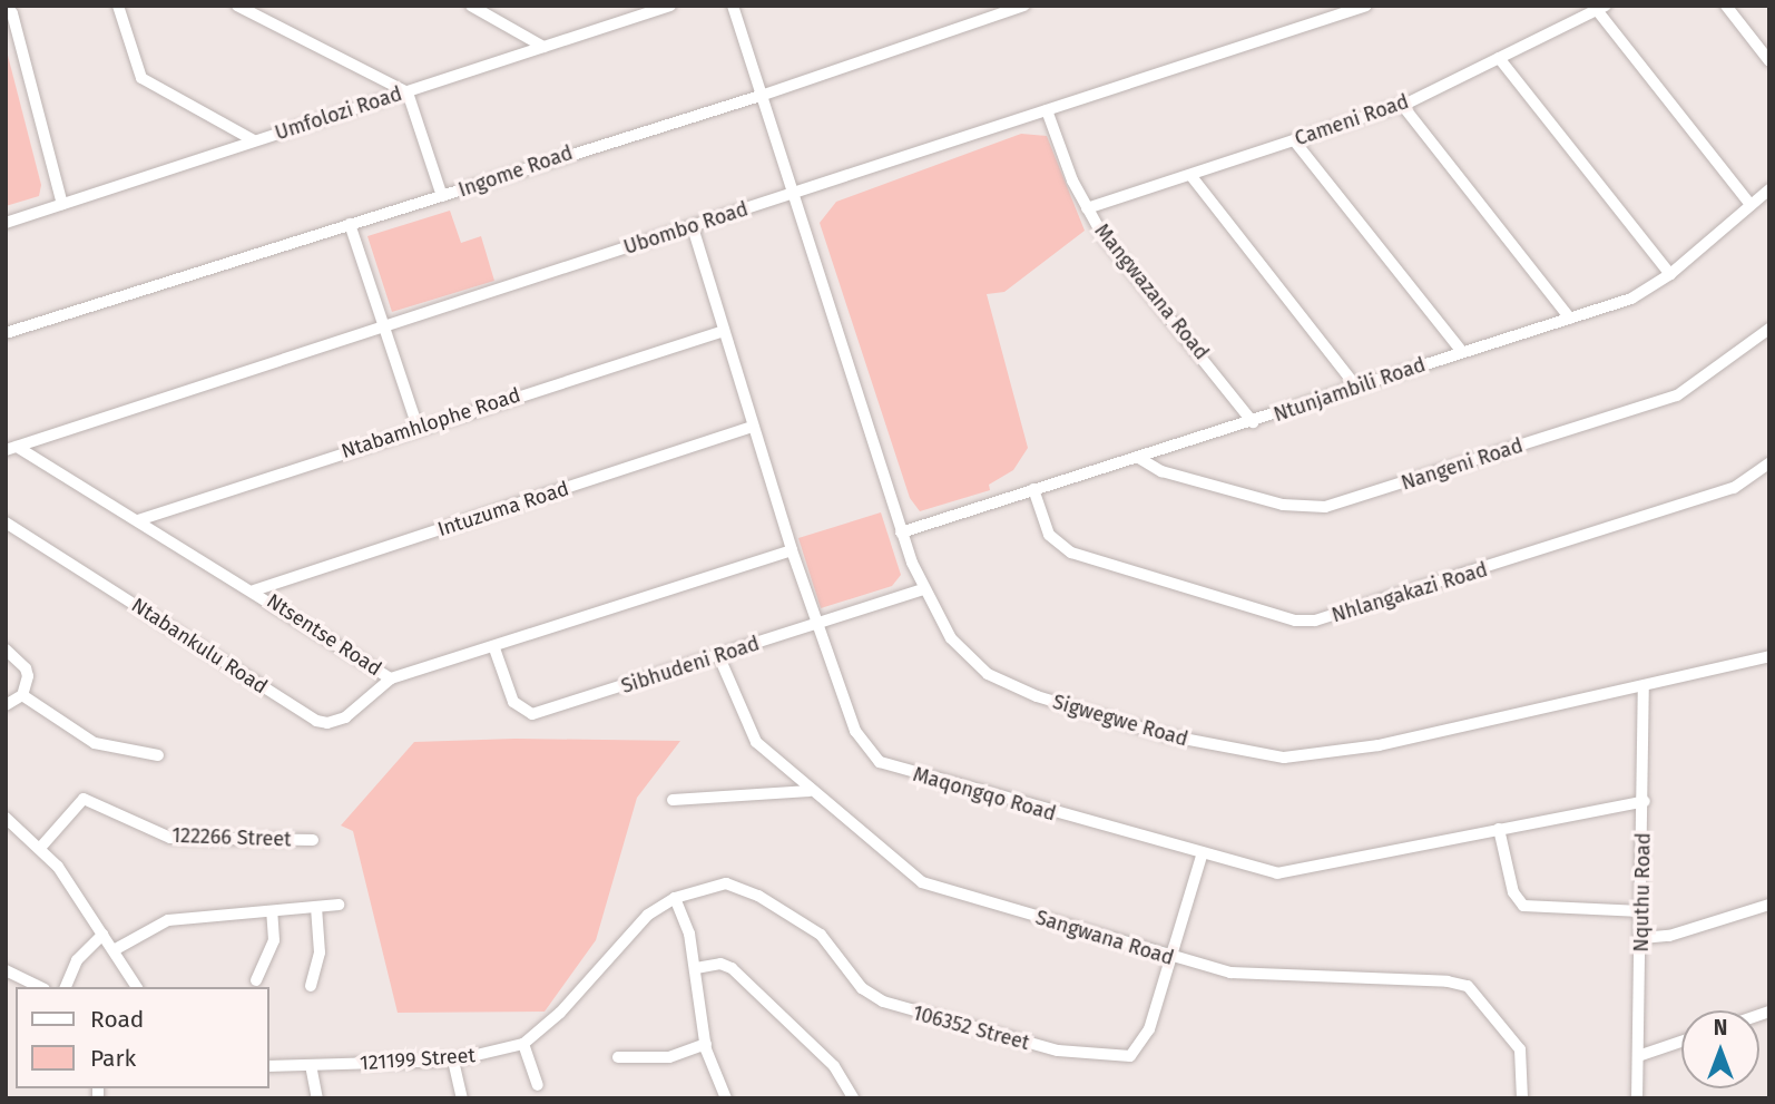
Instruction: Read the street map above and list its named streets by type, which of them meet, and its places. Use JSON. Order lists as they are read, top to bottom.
{
  "streets": {
    "street": [
      "Umfolozi Road",
      "Cameni Road",
      "Ingome Road",
      "Ubombo Road",
      "Mangwazana Road",
      "Ntunjambili Road",
      "Ntabamhlophe Road",
      "Nangeni Road",
      "Intuzuma Road",
      "Nhlangakazi Road",
      "Ntsentse Road",
      "Ntabankulu Road",
      "Sibhudeni Road",
      "Sigwegwe Road",
      "Maqongqo Road",
      "122266 Street",
      "Nquthu Road",
      "Sangwana Road",
      "106352 Street",
      "121199 Street"
    ]
  },
  "crossings": [
    ["Cameni Road", "Mangwazana Road"],
    ["Ingome Road", "Sigwegwe Road"],
    ["Ubombo Road", "Mangwazana Road"],
    ["Ubombo Road", "Ntsentse Road"],
    ["Ubombo Road", "Sigwegwe Road"],
    ["Ubombo Road", "Maqongqo Road"],
    ["Mangwazana Road", "Ntunjambili Road"],
    ["Ntunjambili Road", "Nangeni Road"],
    ["Ntunjambili Road", "Nhlangakazi Road"],
    ["Ntunjambili Road", "Sigwegwe Road"],
    ["Ntabamhlophe Road", "Ntsentse Road"],
    ["Ntabamhlophe Road", "Maqongqo Road"],
    ["Intuzuma Road", "Ntsentse Road"],
    ["Intuzuma Road", "Maqongqo Road"],
    ["Ntsentse Road", "Ntabankulu Road"],
    ["Ntsentse Road", "Sibhudeni Road"],
    ["Ntsentse Road", "Maqongqo Road"],
    ["Sibhudeni Road", "Sigwegwe Road"],
    ["Sibhudeni Road", "Maqongqo Road"],
    ["Sibhudeni Road", "Sangwana Road"],
    ["Sigwegwe Road", "Nquthu Road"],
    ["Maqongqo Road", "Nquthu Road"],
    ["Maqongqo Road", "106352 Street"],
    ["Sangwana Road", "106352 Street"],
    ["106352 Street", "121199 Street"]
  ],
  "legend": ["Road", "Park"],
  "north": "top"
}
